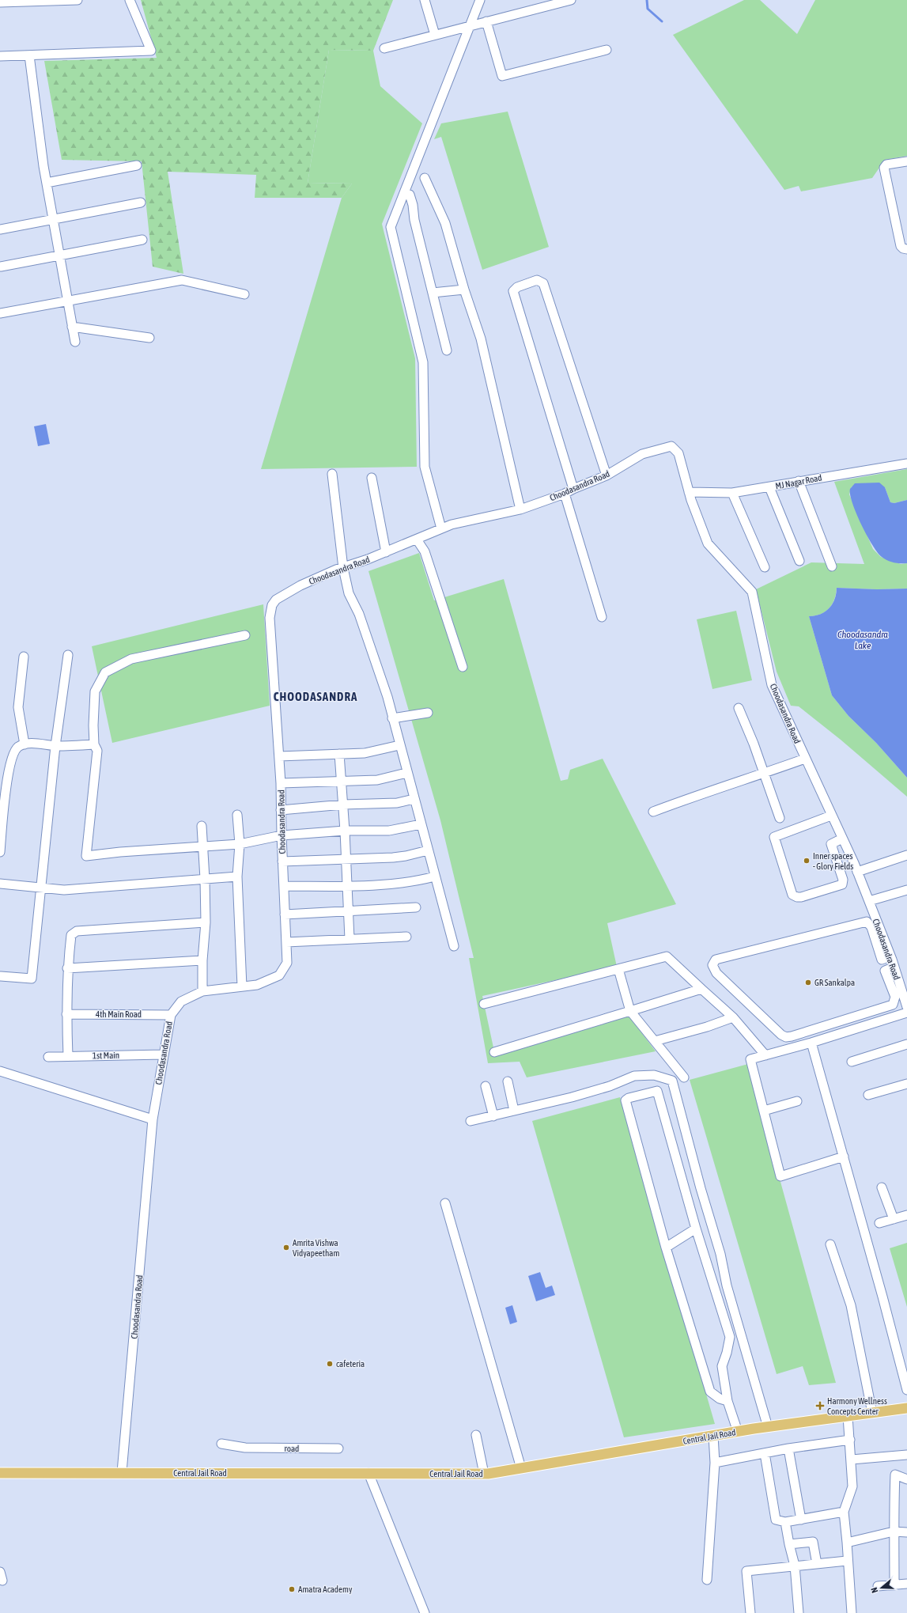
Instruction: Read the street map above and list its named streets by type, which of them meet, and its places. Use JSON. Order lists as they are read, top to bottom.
{
  "streets": {
    "main road": ["Central Jail Road"],
    "street": [
      "MJ Nagar Road",
      "Choodasandra Road",
      "4th Main Road",
      "1st Main",
      "road"
    ]
  },
  "crossings": [
    ["MJ Nagar Road", "Choodasandra Road"],
    ["Choodasandra Road", "4th Main Road"],
    ["Choodasandra Road", "1st Main"],
    ["Choodasandra Road", "Central Jail Road"]
  ],
  "districts": ["CHOODASANDRA"],
  "water": ["Choodasandra Lake"],
  "places": {
    "other": [
      "Inner spaces - Glory Fields",
      "GR Sankalpa",
      "Amrita Vishwa Vidyapeetham",
      "cafeteria",
      "Amatra Academy"
    ],
    "health": ["Harmony Wellness Concepts Center"]
  },
  "north": "left"
}
